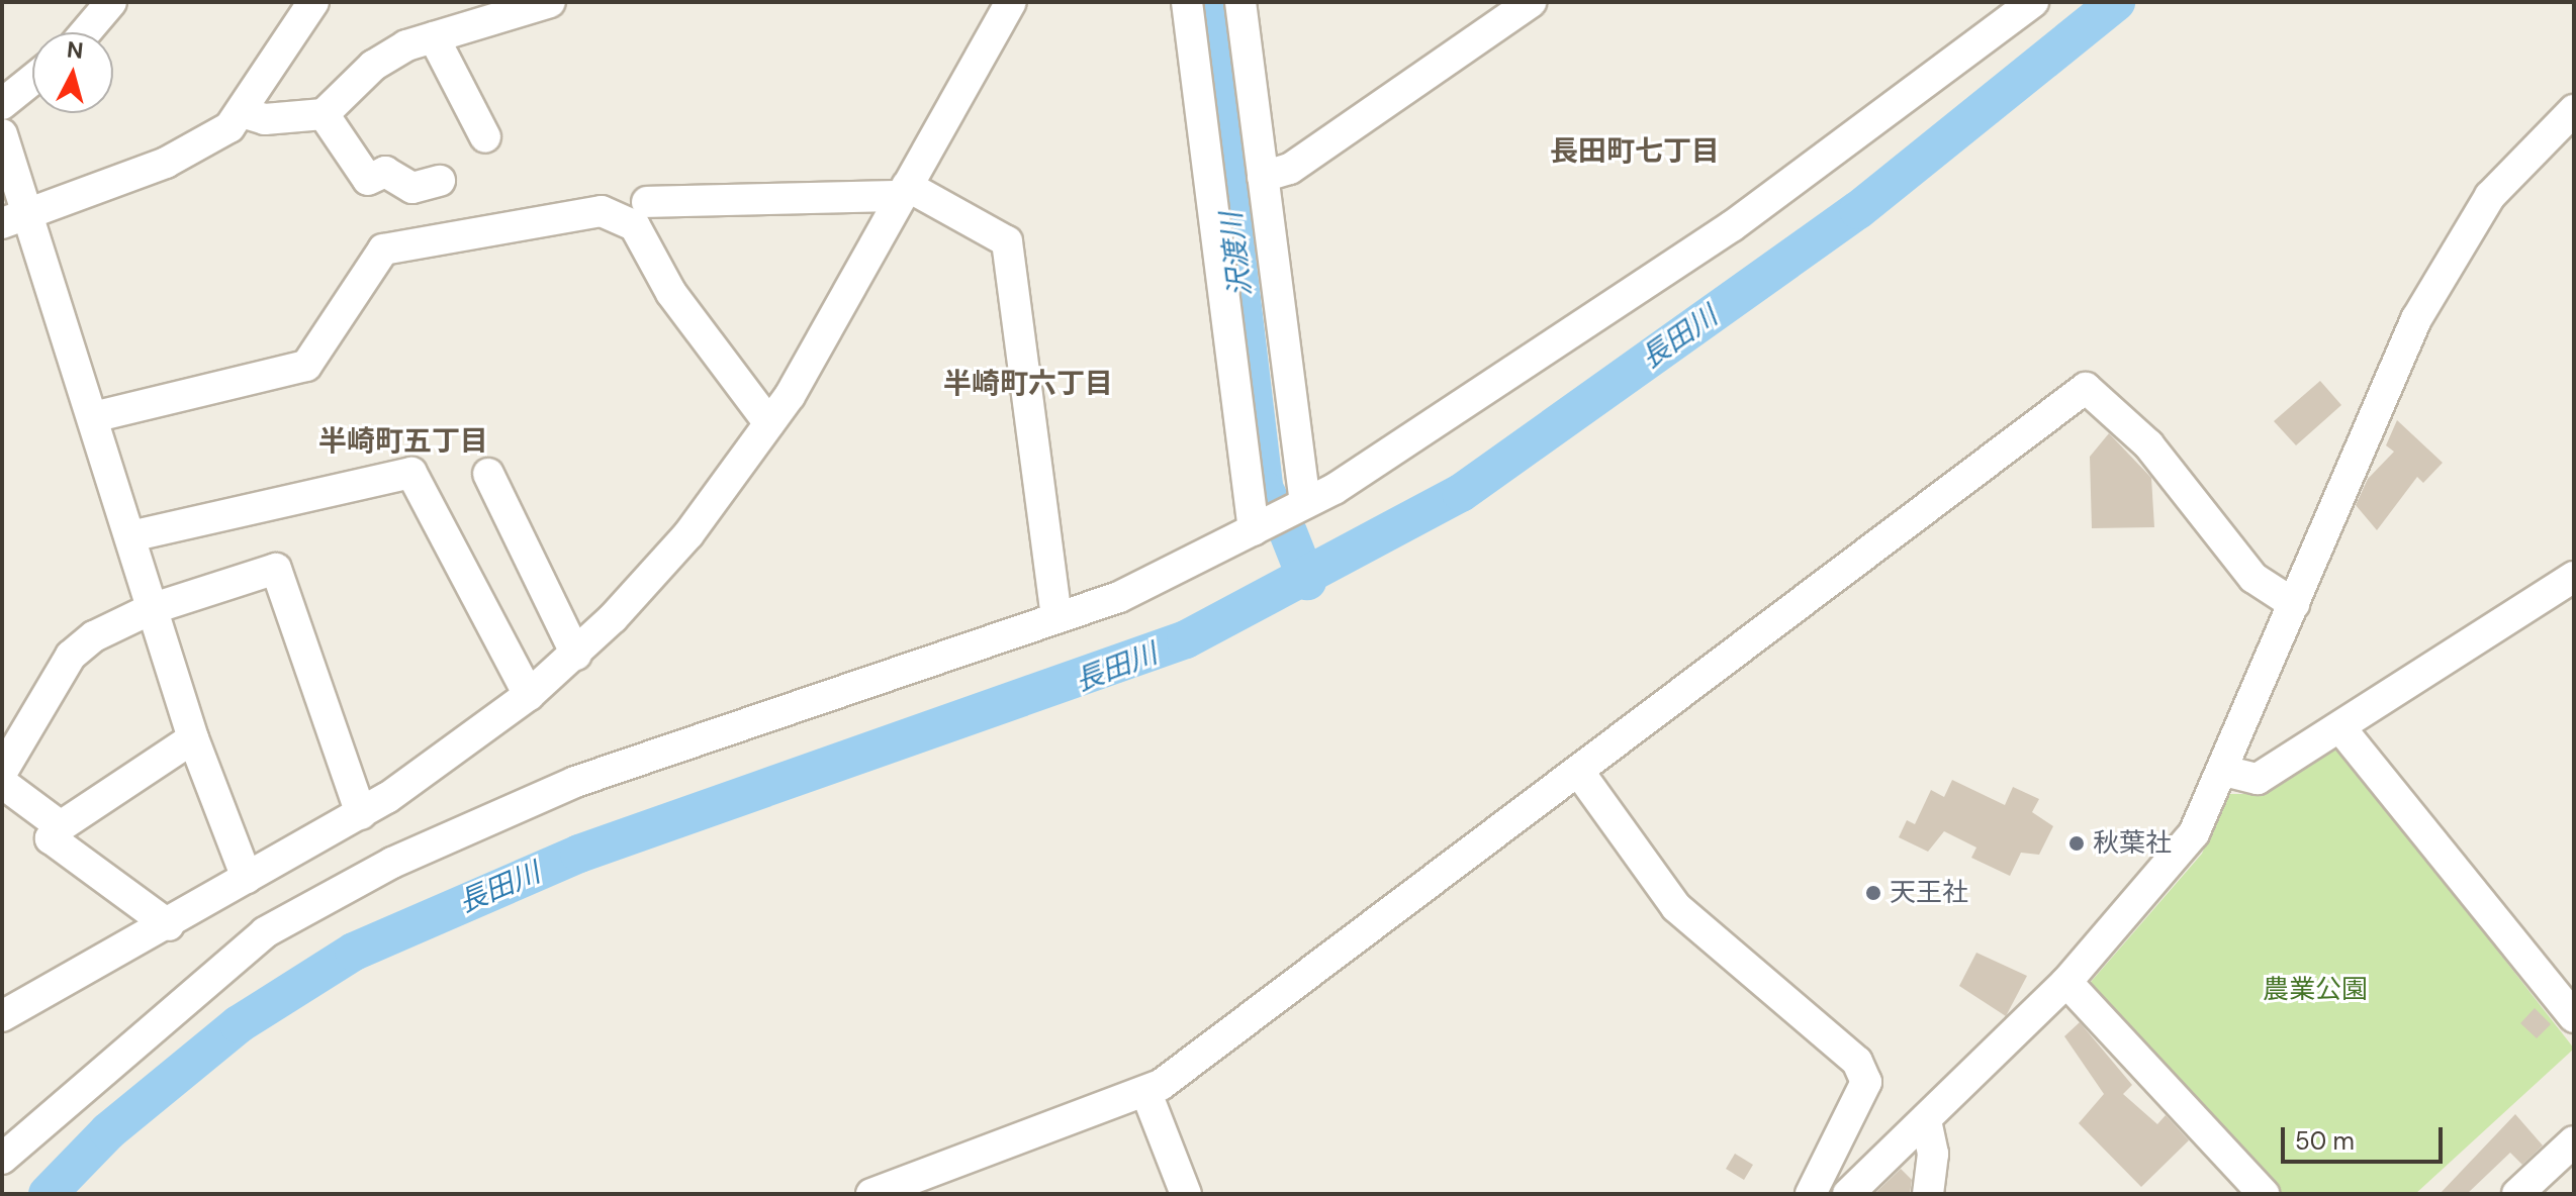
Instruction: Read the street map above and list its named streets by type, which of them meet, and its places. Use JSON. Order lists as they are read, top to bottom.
{
  "districts": ["長田町七丁目", "半崎町六丁目", "半崎町五丁目"],
  "water": ["沢渡川", "長田川"],
  "parks": ["農業公園"],
  "places": ["秋葉社", "天王社"],
  "scale_bar": "50 m",
  "north": "top"
}
